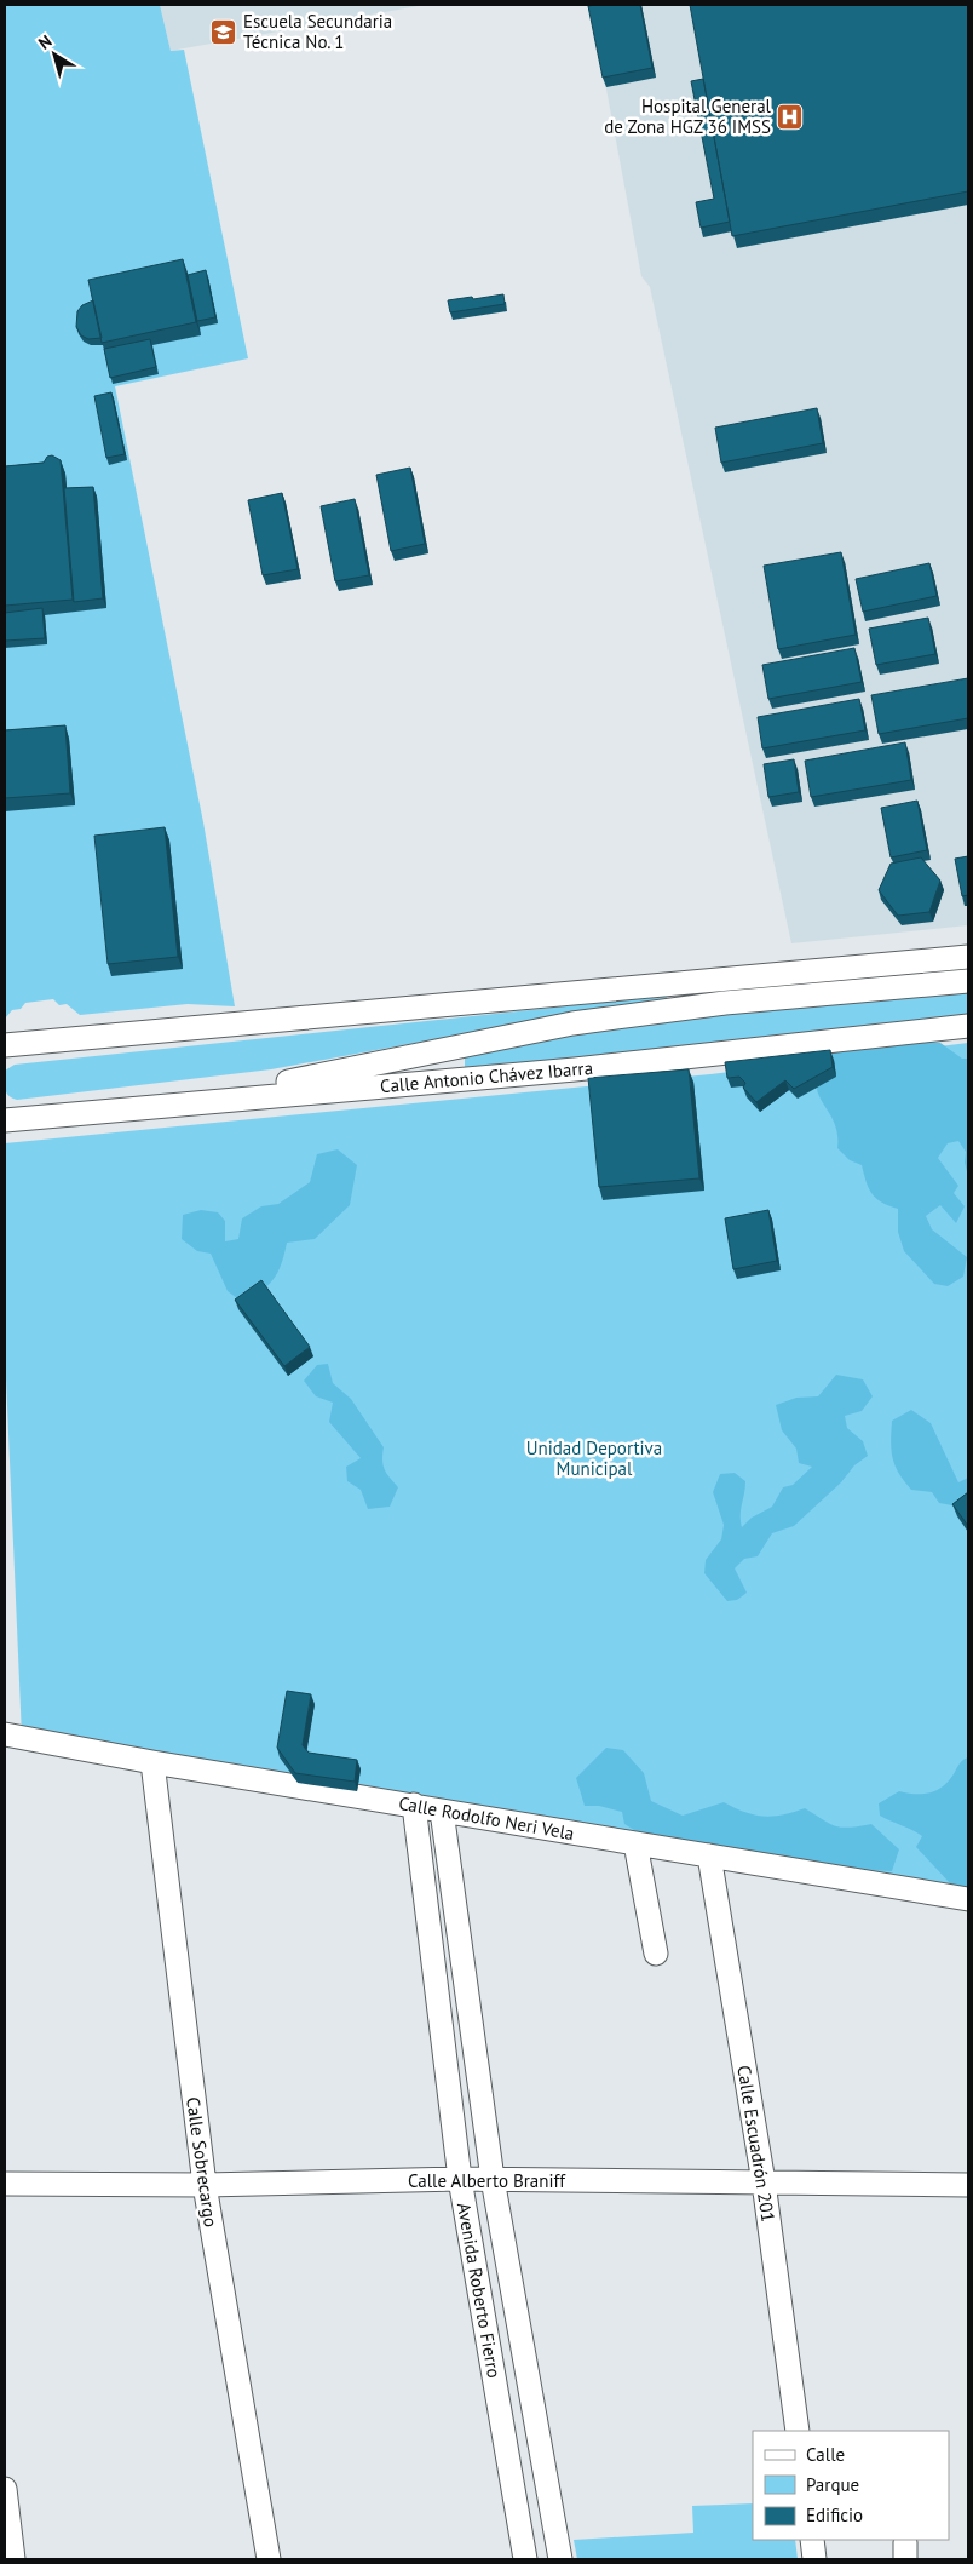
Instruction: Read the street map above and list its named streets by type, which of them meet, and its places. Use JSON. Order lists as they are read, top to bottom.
{
  "streets": {
    "street": [
      "Calle Antonio Chávez Ibarra",
      "Calle Rodolfo Neri Vela",
      "Calle Escuadrón 201",
      "Calle Sobrecargo",
      "Calle Alberto Braniff",
      "Avenida Roberto Fierro"
    ]
  },
  "crossings": [
    ["Calle Rodolfo Neri Vela", "Calle Escuadrón 201"],
    ["Calle Rodolfo Neri Vela", "Calle Sobrecargo"],
    ["Calle Rodolfo Neri Vela", "Avenida Roberto Fierro"],
    ["Calle Escuadrón 201", "Calle Alberto Braniff"],
    ["Calle Sobrecargo", "Calle Alberto Braniff"],
    ["Calle Alberto Braniff", "Avenida Roberto Fierro"]
  ],
  "parks": ["Unidad Deportiva Municipal"],
  "places": {
    "school or university": ["Escuela Secundaria Técnica No. 1"],
    "hospital": ["Hospital General de Zona HGZ 36 IMSS"]
  },
  "legend": ["Calle", "Parque", "Edificio"],
  "north": "top left"
}
